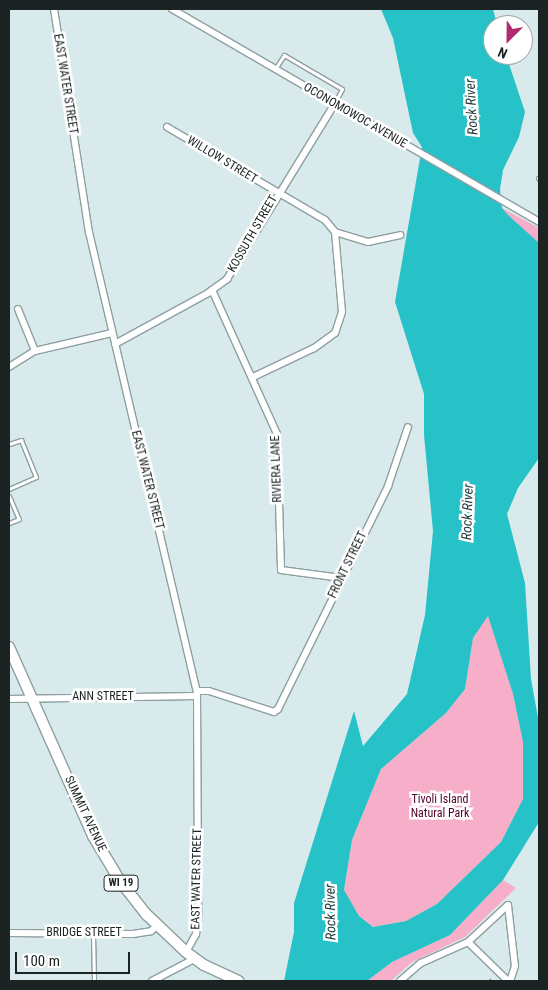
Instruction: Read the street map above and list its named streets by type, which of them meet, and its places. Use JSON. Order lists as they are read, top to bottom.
{
  "streets": {
    "main road": ["SUMMIT AVENUE", "WI 19"],
    "street": [
      "EAST WATER STREET",
      "OCONOMOWOC AVENUE",
      "WILLOW STREET",
      "KOSSUTH STREET",
      "RIVIERA LANE",
      "FRONT STREET",
      "ANN STREET",
      "BRIDGE STREET"
    ]
  },
  "crossings": [
    ["EAST WATER STREET", "KOSSUTH STREET"],
    ["EAST WATER STREET", "ANN STREET"],
    ["EAST WATER STREET", "SUMMIT AVENUE"],
    ["EAST WATER STREET", "WI 19"],
    ["OCONOMOWOC AVENUE", "KOSSUTH STREET"],
    ["WILLOW STREET", "KOSSUTH STREET"],
    ["KOSSUTH STREET", "RIVIERA LANE"],
    ["RIVIERA LANE", "FRONT STREET"],
    ["FRONT STREET", "ANN STREET"],
    ["ANN STREET", "SUMMIT AVENUE"],
    ["SUMMIT AVENUE", "WI 19"],
    ["SUMMIT AVENUE", "BRIDGE STREET"]
  ],
  "water": ["Rock River"],
  "parks": ["Tivoli Island Natural Park"],
  "scale_bar": "100 m",
  "north": "bottom left"
}
